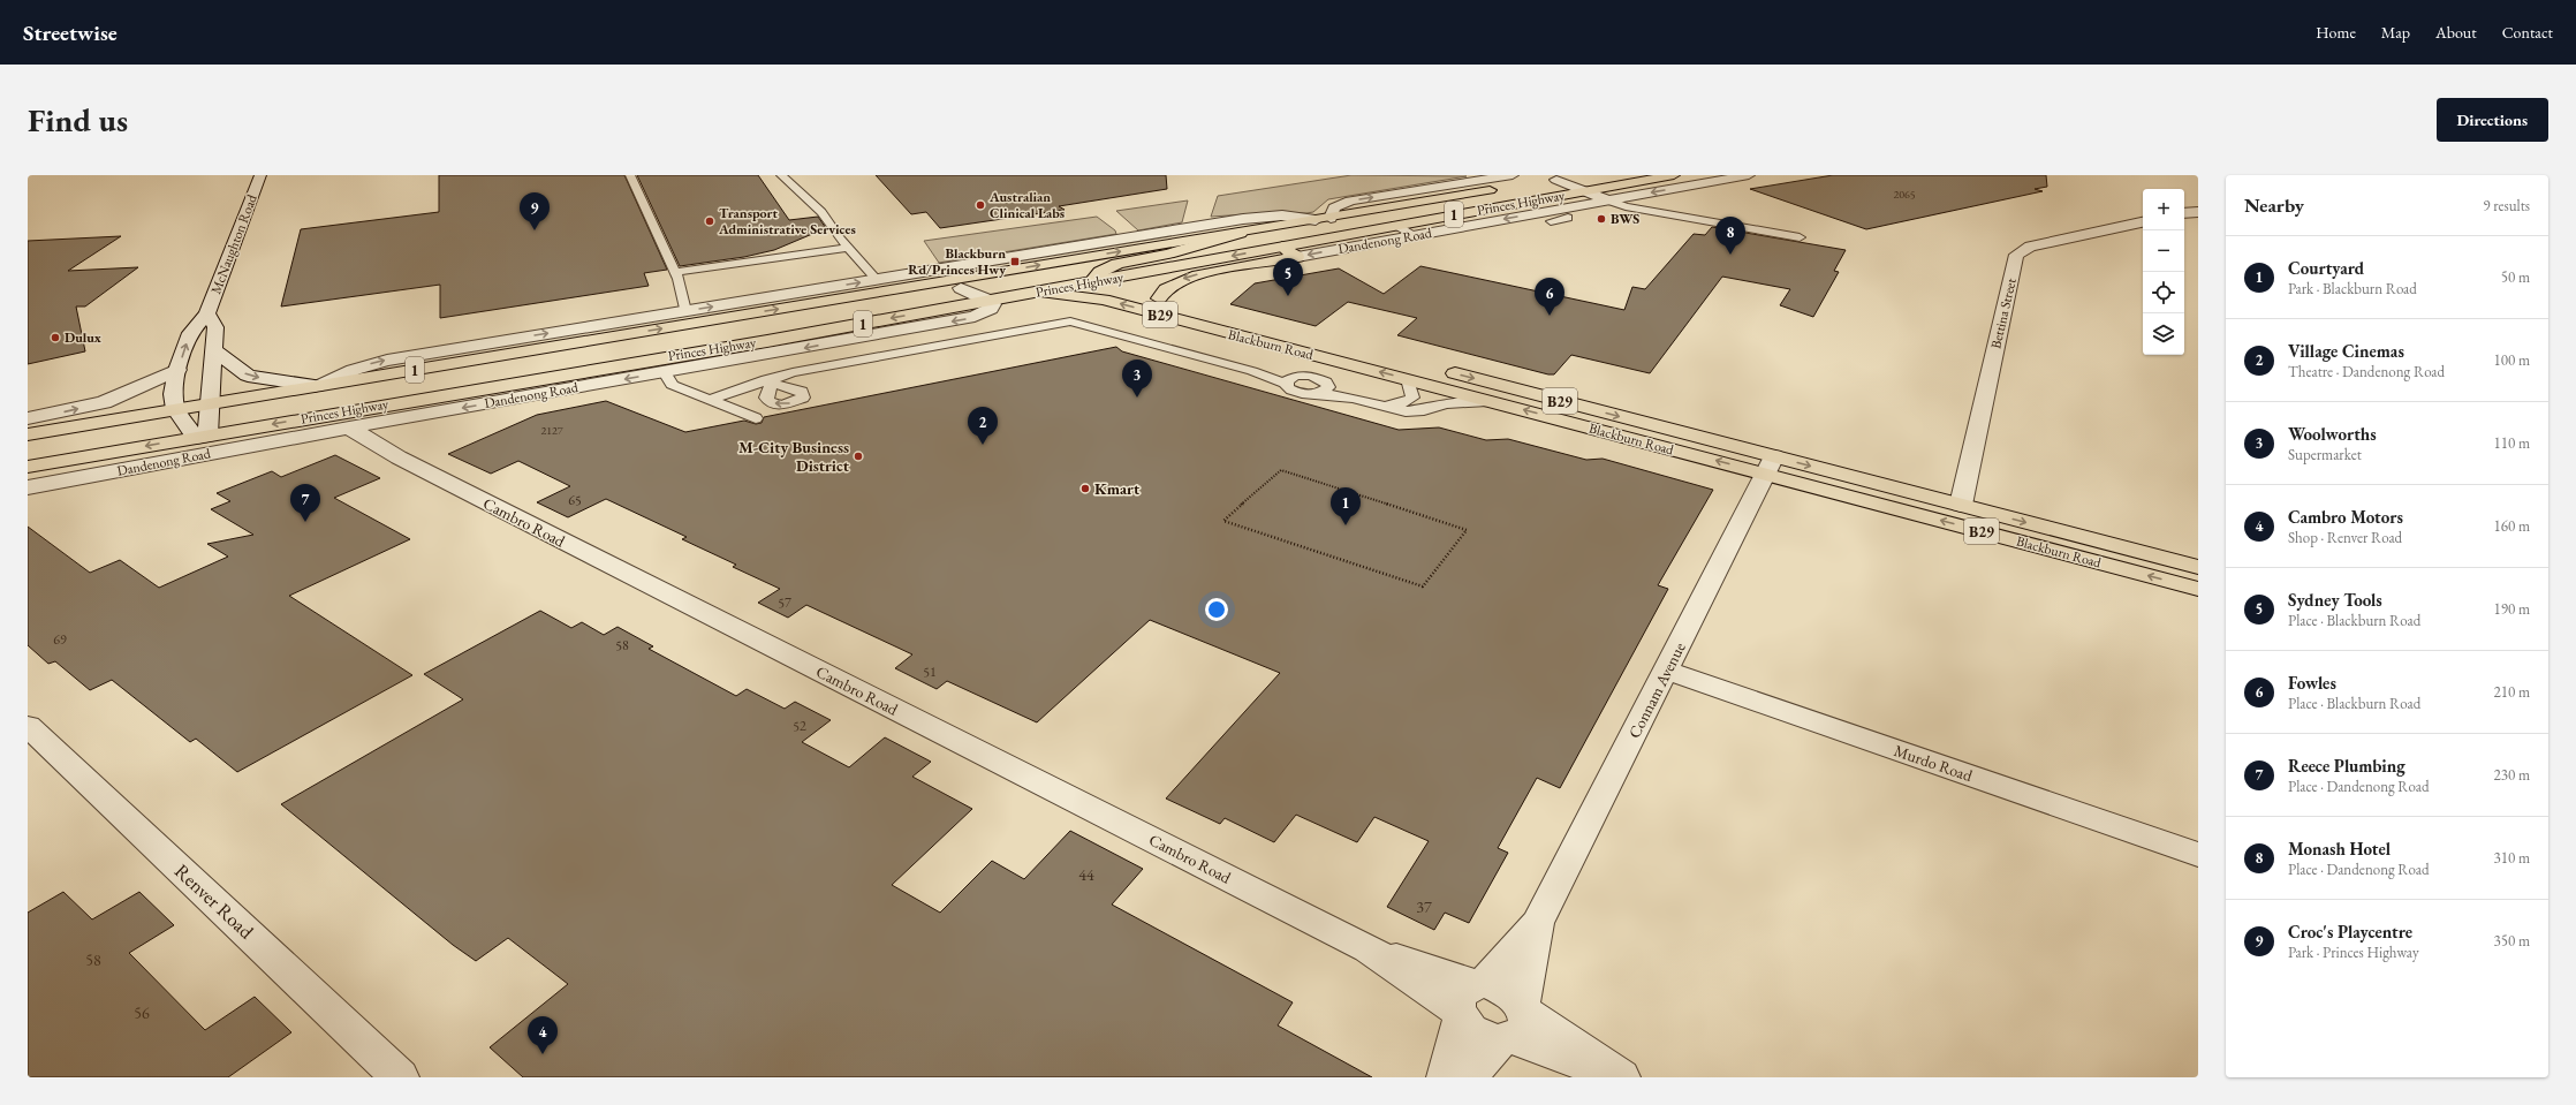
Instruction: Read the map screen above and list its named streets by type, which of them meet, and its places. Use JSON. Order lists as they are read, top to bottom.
{
  "streets": {
    "main road": [
      "Princes Highway",
      "1",
      "B29",
      "Blackburn Road"
    ],
    "street": [
      "Dandenong Road",
      "McNaughton Road",
      "Bettina Street",
      "Cambro Road",
      "Connam Avenue",
      "Murdo Road",
      "Renver Road"
    ]
  },
  "crossings": [
    ["Princes Highway", "Dandenong Road"],
    ["Princes Highway", "McNaughton Road"],
    ["Princes Highway", "Blackburn Road"],
    ["Dandenong Road", "Cambro Road"],
    ["Bettina Street", "Blackburn Road"],
    ["Blackburn Road", "Connam Avenue"],
    ["Cambro Road", "Connam Avenue"],
    ["Connam Avenue", "Murdo Road"]
  ],
  "one_way": ["Dandenong Road"],
  "places": {
    "other": [
      "Australian Clinical Labs",
      "BWS",
      "Transport Administrative Services",
      "Dulux",
      "M-City Business District",
      "Kmart"
    ],
    "transit": ["Blackburn Rd/Princes Hwy"]
  },
  "house_numbers": [
    "2065",
    "2127",
    "65",
    "57",
    "69",
    "58",
    "51",
    "52",
    "44",
    "37",
    "58",
    "56"
  ],
  "page": {
    "header": "Streetwise",
    "nav": [
      "Home",
      "Map",
      "About",
      "Contact"
    ],
    "buttons": "Directions",
    "title": "Find us",
    "heading": ["Nearby", "9 results"],
    "map_buttons": ["+", "−"],
    "pins": [
      "9",
      "8",
      "5",
      "6",
      "3",
      "2",
      "7",
      "1",
      "4"
    ],
    "list": [
      {
        "mark": "1",
        "name": "Courtyard",
        "note": "Park · Blackburn Road",
        "value": "50 m"
      },
      {
        "mark": "2",
        "name": "Village Cinemas",
        "note": "Theatre · Dandenong Road",
        "value": "100 m"
      },
      {
        "mark": "3",
        "name": "Woolworths",
        "note": "Supermarket",
        "value": "110 m"
      },
      {
        "mark": "4",
        "name": "Cambro Motors",
        "note": "Shop · Renver Road",
        "value": "160 m"
      },
      {
        "mark": "5",
        "name": "Sydney Tools",
        "note": "Place · Blackburn Road",
        "value": "190 m"
      },
      {
        "mark": "6",
        "name": "Fowles",
        "note": "Place · Blackburn Road",
        "value": "210 m"
      },
      {
        "mark": "7",
        "name": "Reece Plumbing",
        "note": "Place · Dandenong Road",
        "value": "230 m"
      },
      {
        "mark": "8",
        "name": "Monash Hotel",
        "note": "Place · Dandenong Road",
        "value": "310 m"
      },
      {
        "mark": "9",
        "name": "Croc's Playcentre",
        "note": "Park · Princes Highway",
        "value": "350 m"
      }
    ]
  }
}
